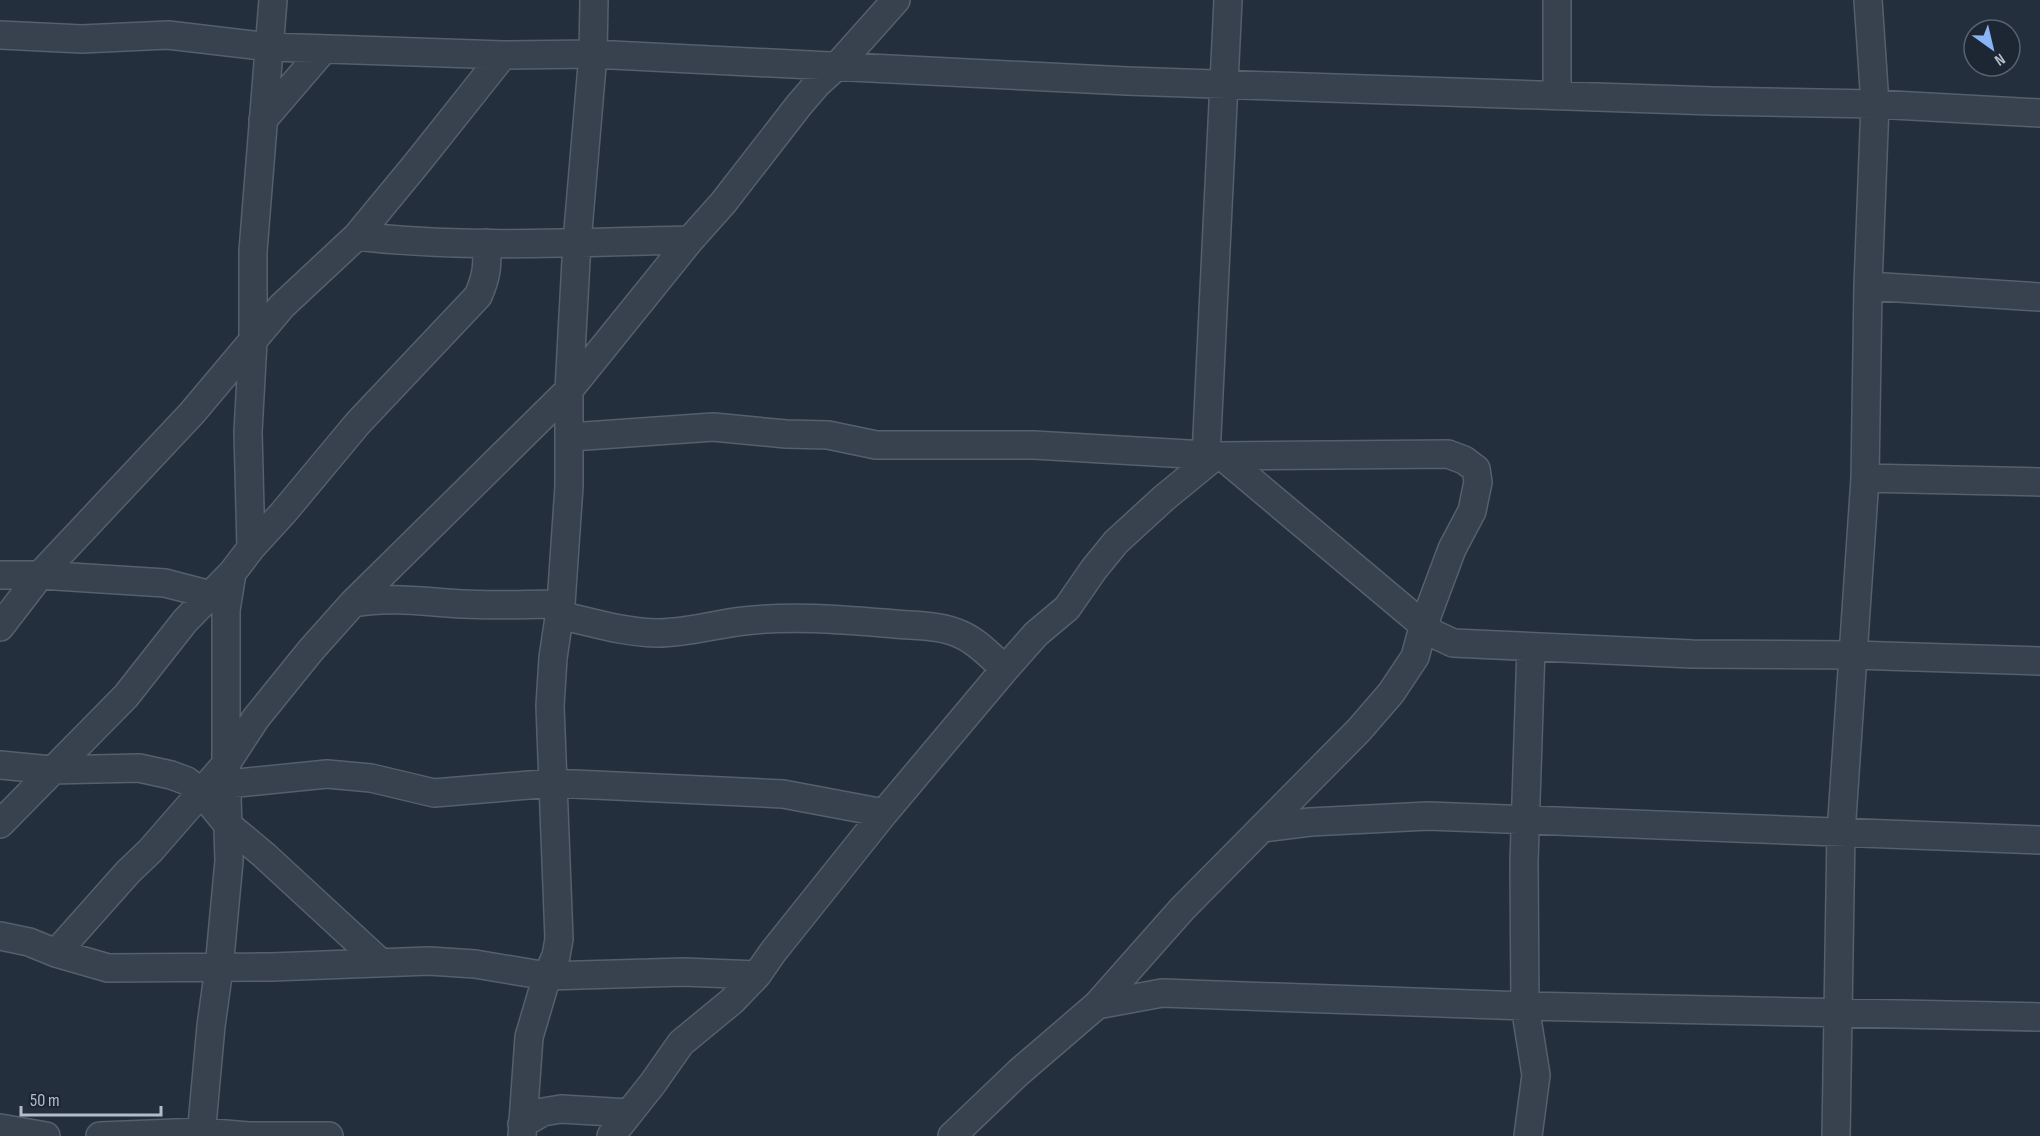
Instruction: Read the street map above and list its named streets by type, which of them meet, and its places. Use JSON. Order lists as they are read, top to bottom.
{
  "scale_bar": "50 m",
  "north": "bottom right"
}
